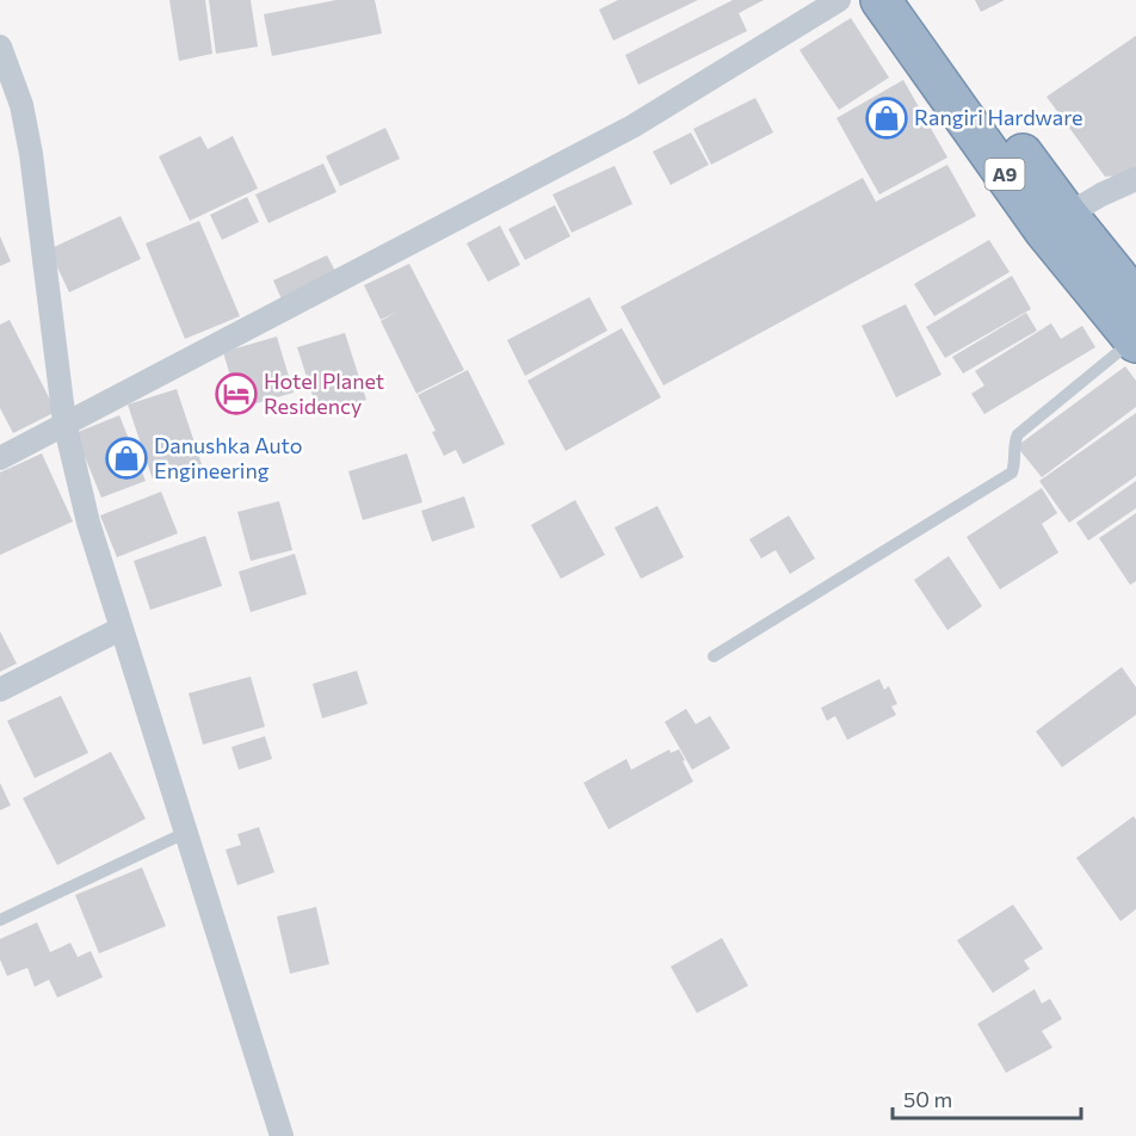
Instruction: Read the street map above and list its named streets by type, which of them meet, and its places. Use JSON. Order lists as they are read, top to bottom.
{
  "streets": {
    "highway": ["A9"]
  },
  "places": {
    "shop": ["Rangiri Hardware", "Danushka Auto Engineering"],
    "hotel": ["Hotel Planet Residency"]
  },
  "scale_bar": "50 m"
}
